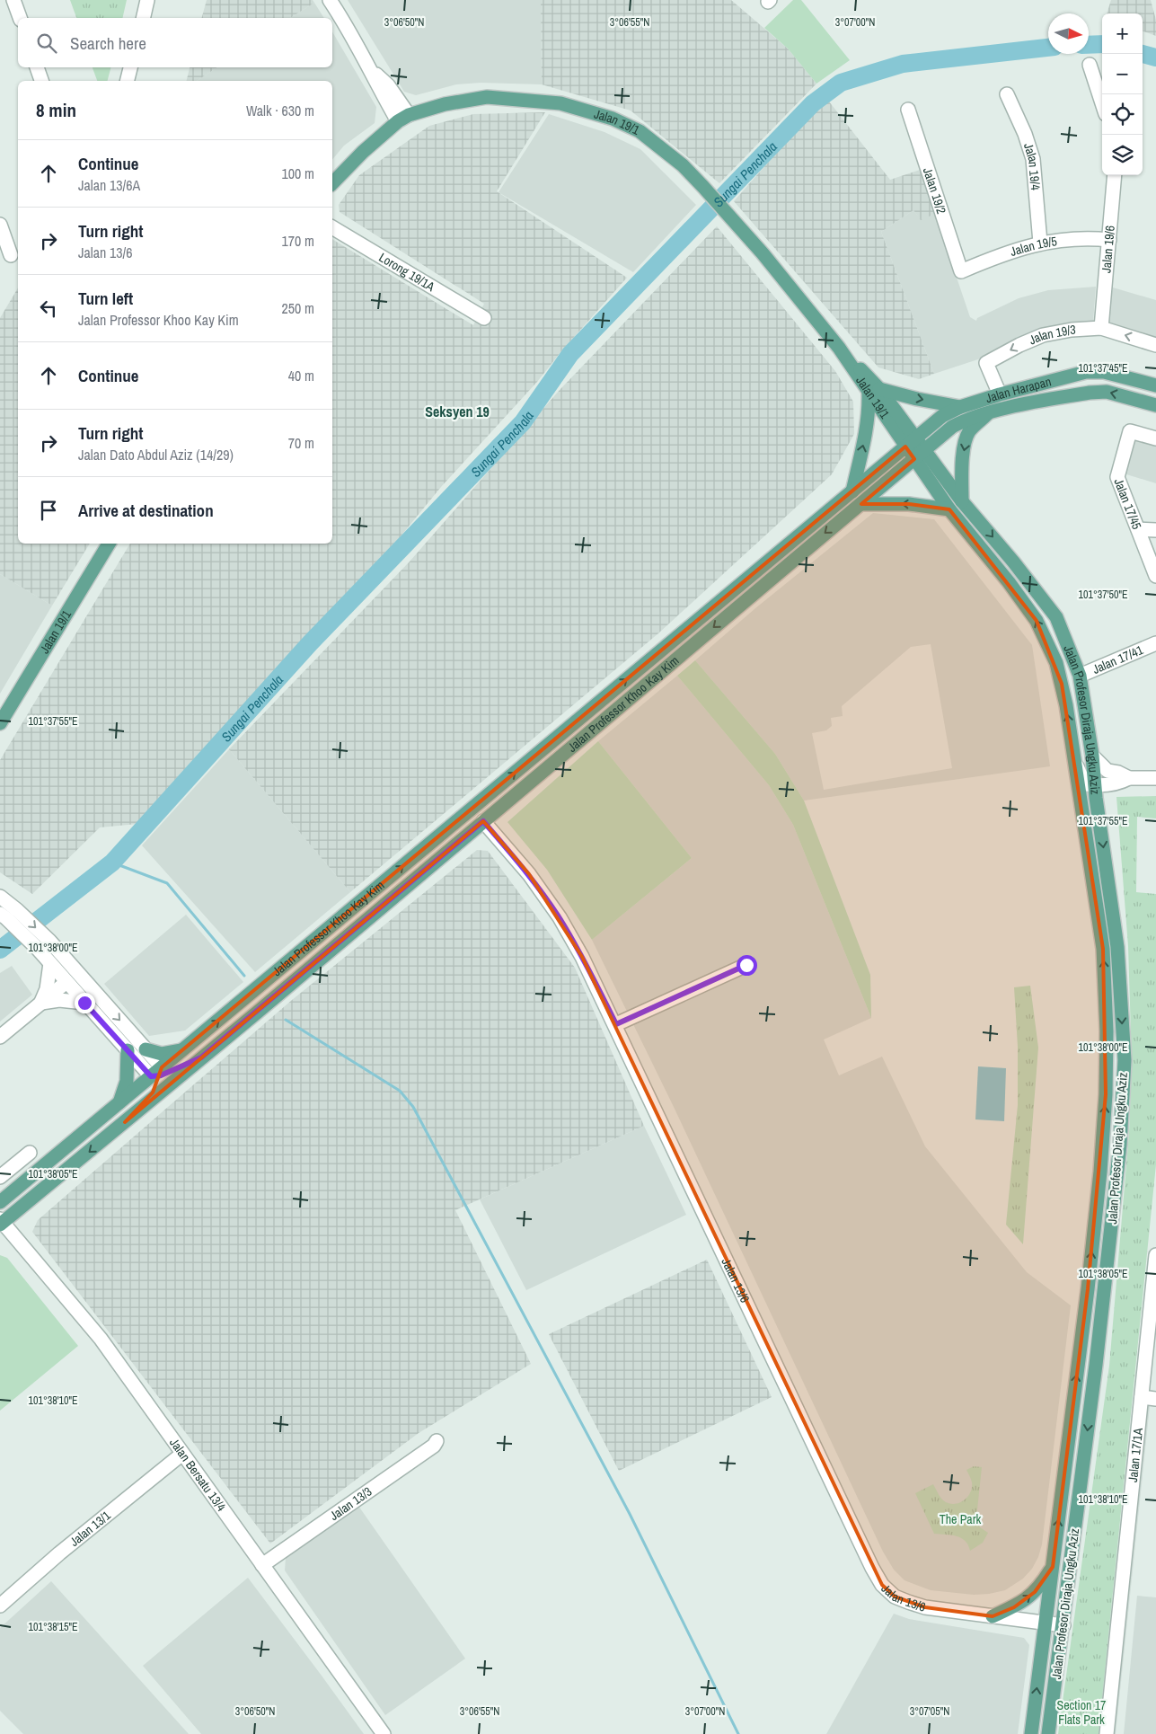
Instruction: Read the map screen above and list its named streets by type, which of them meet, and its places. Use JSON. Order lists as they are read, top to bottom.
{
  "streets": {
    "main road": [
      "Jalan 19/1",
      "Jalan Harapan",
      "Jalan Professor Khoo Kay Kim",
      "Jalan Profesor Diraja Ungku Aziz"
    ],
    "street": [
      "Jalan 19/4",
      "Jalan 19/2",
      "Jalan 19/5",
      "Jalan 19/6",
      "Lorong 19/1A",
      "Jalan 19/3",
      "Jalan 17/45",
      "Jalan 17/41",
      "Jalan 13/6",
      "Jalan 17/1A",
      "Jalan Bersatu 13/4",
      "Jalan 13/3",
      "Jalan 13/1"
    ]
  },
  "crossings": [
    ["Jalan 19/1", "Jalan Harapan"],
    ["Jalan 19/1", "Jalan Professor Khoo Kay Kim"],
    ["Jalan 19/1", "Jalan Profesor Diraja Ungku Aziz"],
    ["Jalan 19/4", "Jalan 19/5"],
    ["Jalan 19/2", "Jalan 19/5"],
    ["Jalan 19/5", "Jalan 19/6"],
    ["Jalan 19/6", "Jalan 19/3"],
    ["Jalan 19/3", "Jalan Harapan"],
    ["Jalan Harapan", "Jalan Professor Khoo Kay Kim"],
    ["Jalan Harapan", "Jalan Profesor Diraja Ungku Aziz"],
    ["Jalan 17/41", "Jalan Profesor Diraja Ungku Aziz"],
    ["Jalan Professor Khoo Kay Kim", "Jalan Profesor Diraja Ungku Aziz"],
    ["Jalan Professor Khoo Kay Kim", "Jalan 13/6"],
    ["Jalan Professor Khoo Kay Kim", "Jalan Bersatu 13/4"],
    ["Jalan Profesor Diraja Ungku Aziz", "Jalan 13/6"],
    ["Jalan Bersatu 13/4", "Jalan 13/3"],
    ["Jalan Bersatu 13/4", "Jalan 13/1"]
  ],
  "districts": ["Seksyen 19"],
  "water": ["Sungai Penchala"],
  "parks": ["The Park", "Section 17 Flats Park"],
  "north": "right",
  "page": {
    "map_buttons": ["+", "−"],
    "search": "Search here",
    "heading": ["8 min", "Walk · 630 m"],
    "list": [
      ["Continue", "Jalan 13/6A", "100 m"],
      ["Turn right", "Jalan 13/6", "170 m"],
      ["Turn left", "Jalan Professor Khoo Kay Kim", "250 m"],
      ["Continue", "40 m"],
      ["Turn right", "Jalan Dato Abdul Aziz (14/29)", "70 m"],
      "Arrive at destination"
    ]
  },
  "coordinates": [
    "3°06'50\"N",
    "3°06'55\"N",
    "3°07'00\"N",
    "101°37'45\"E",
    "101°37'50\"E",
    "101°37'55\"E",
    "101°38'00\"E",
    "101°38'05\"E",
    "101°38'10\"E",
    "101°38'15\"E",
    "3°07'05\"N"
  ]
}
